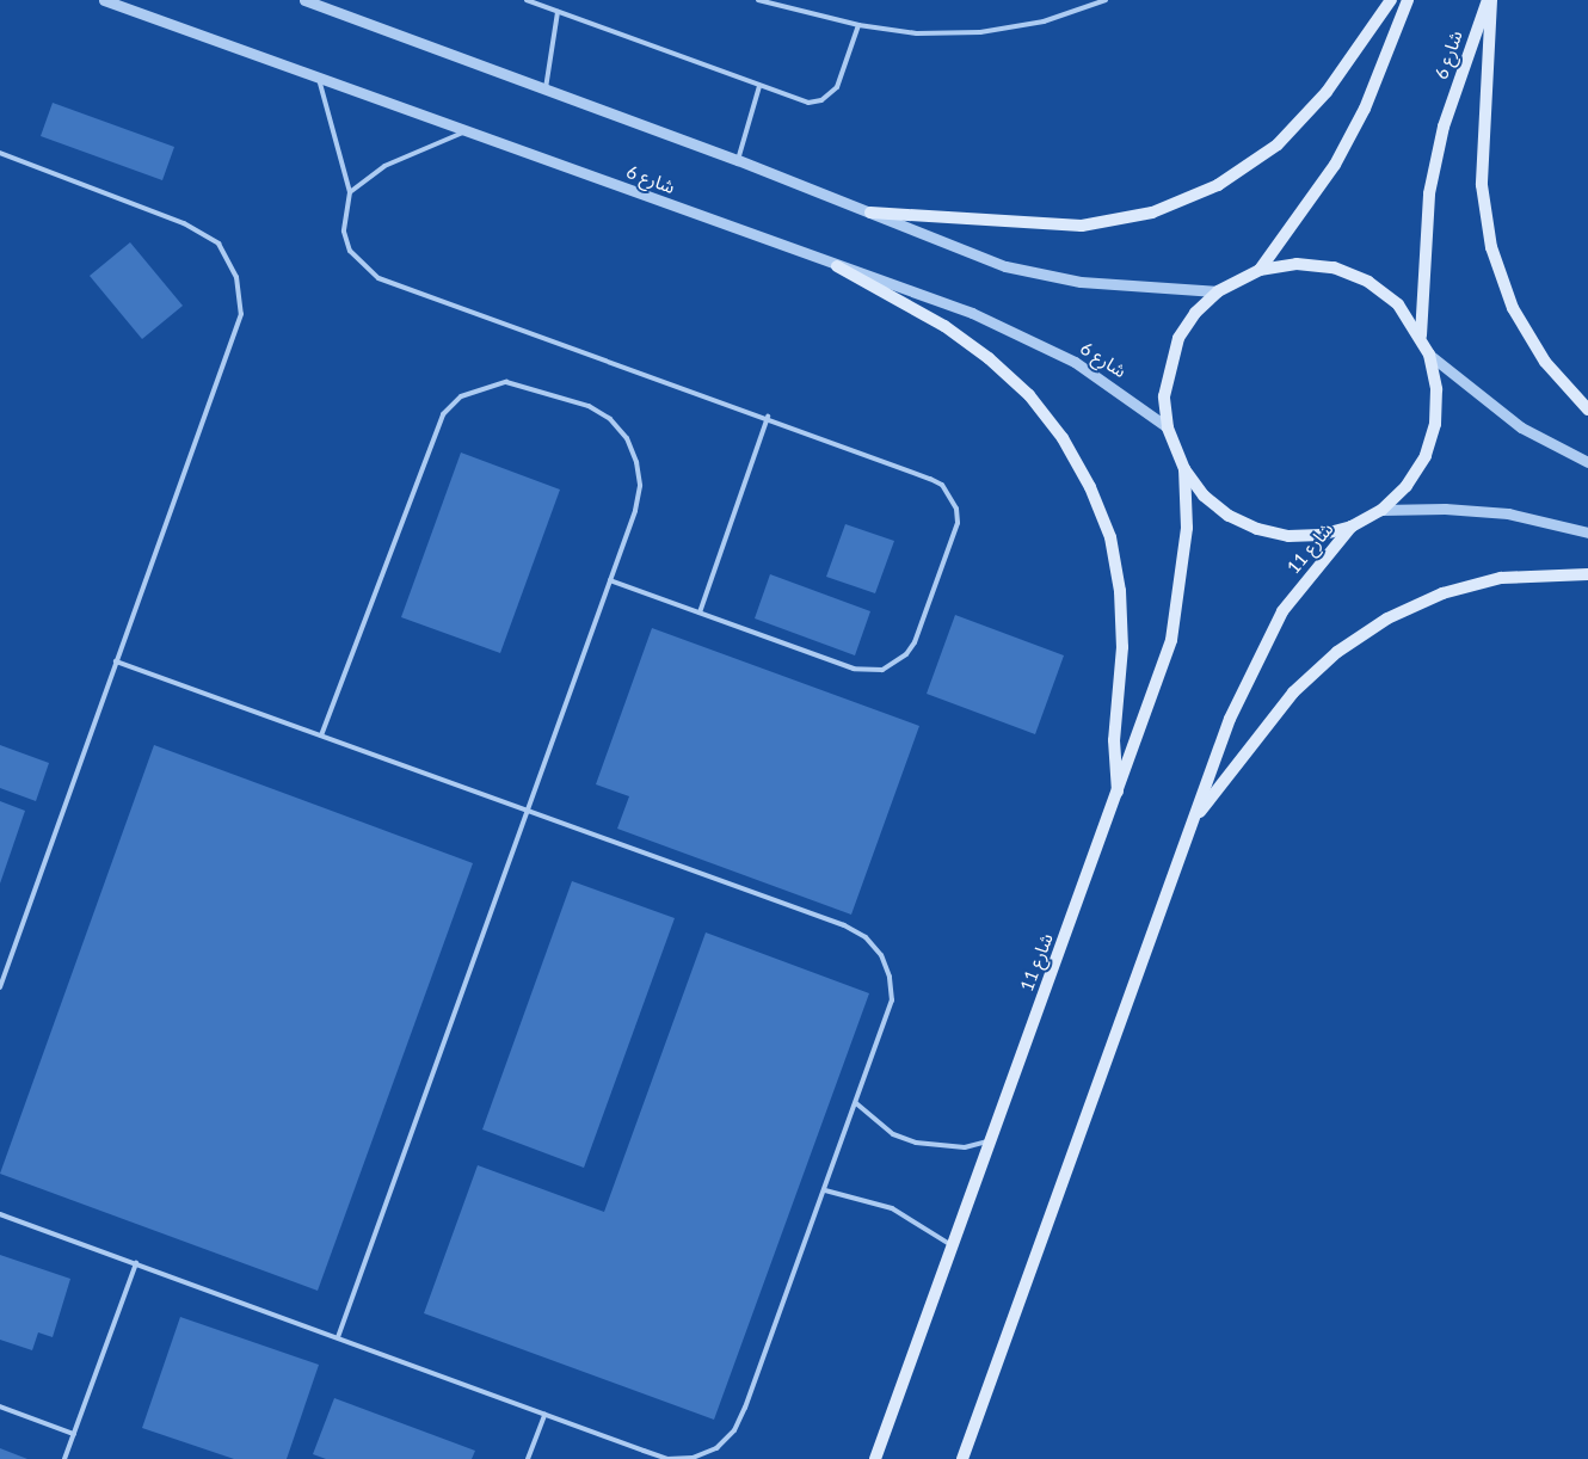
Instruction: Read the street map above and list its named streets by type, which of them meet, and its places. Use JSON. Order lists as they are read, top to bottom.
{
  "streets": {
    "main road": ["شارع 6", "شارع 11"]
  }
}
